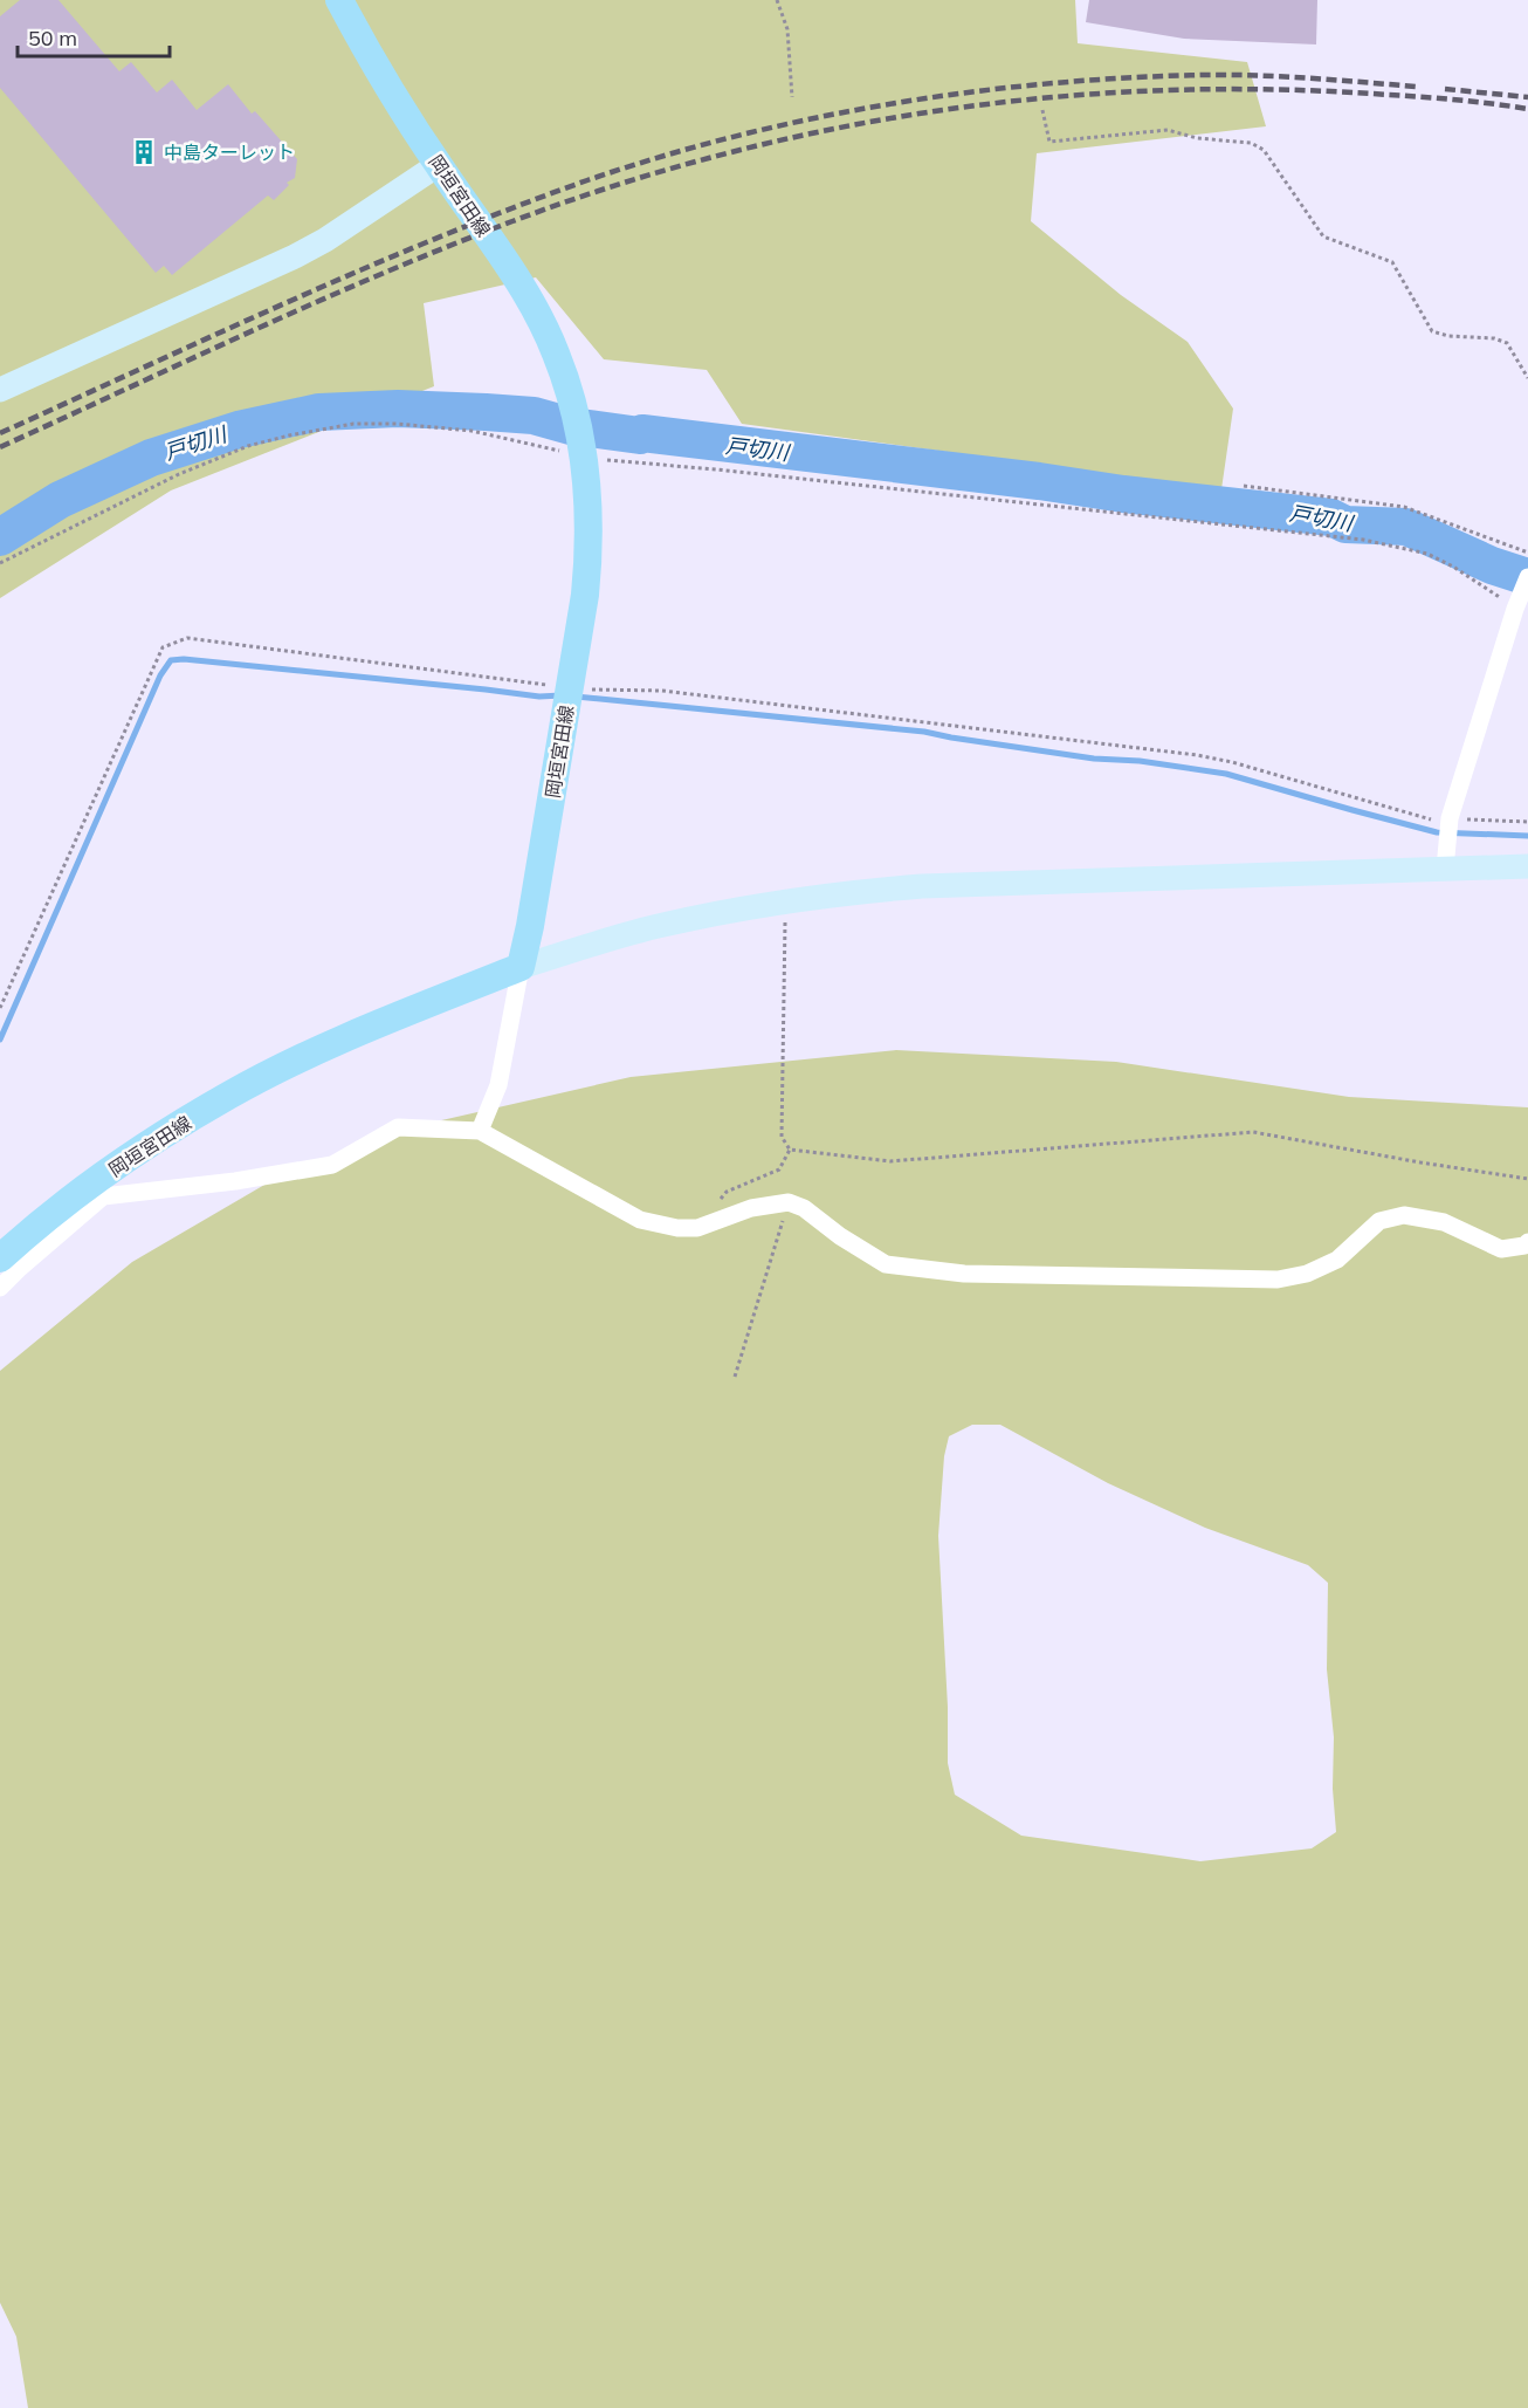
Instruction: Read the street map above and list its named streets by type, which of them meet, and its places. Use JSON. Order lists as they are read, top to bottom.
{
  "streets": {
    "main road": ["岡垣宮田線"]
  },
  "water": ["戸切川"],
  "places": {
    "building": ["中島ターレット"]
  },
  "scale_bar": "50 m"
}
